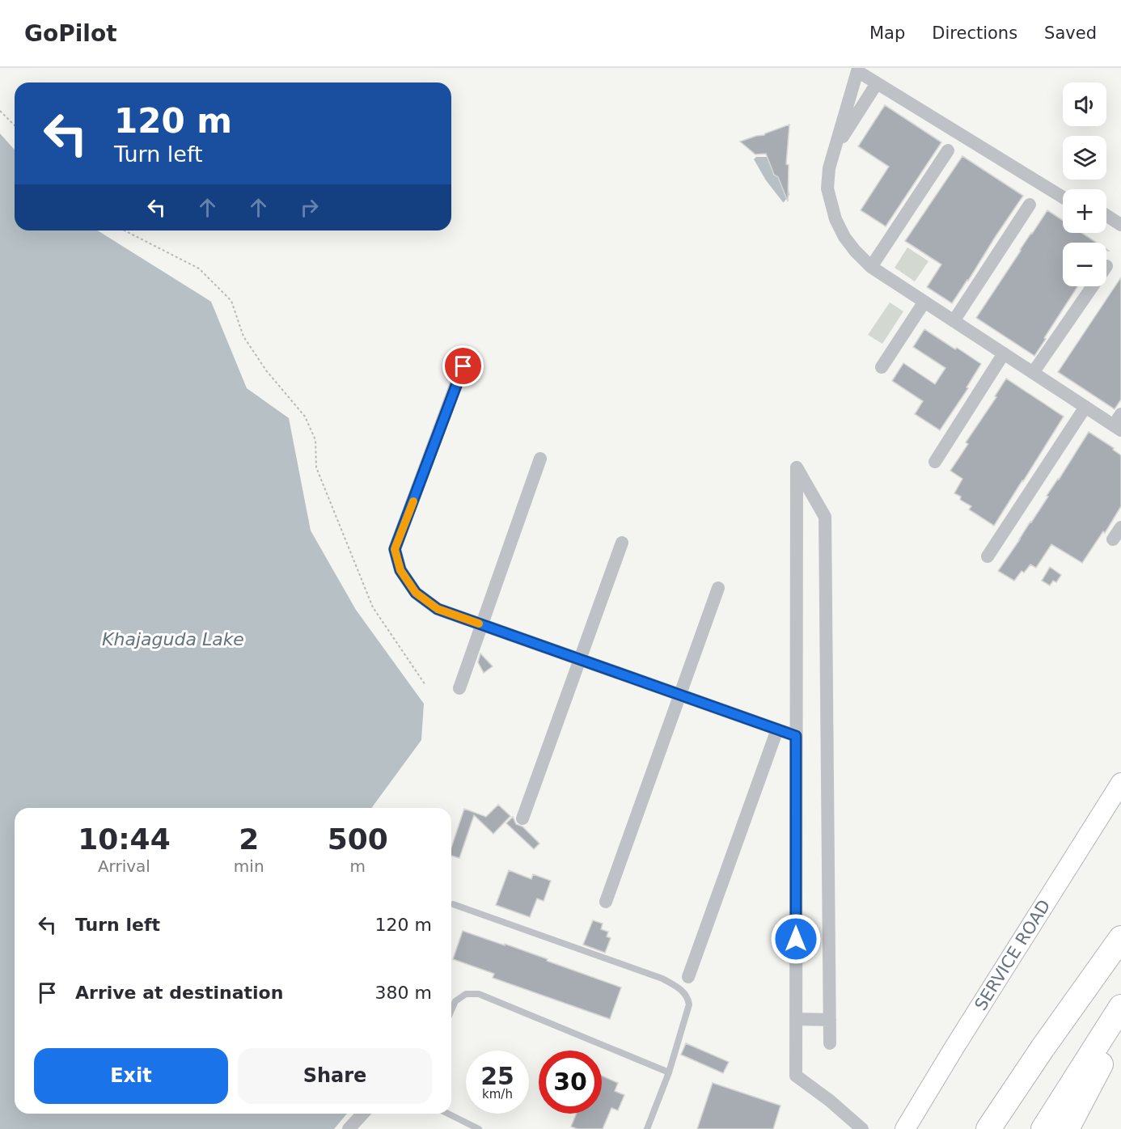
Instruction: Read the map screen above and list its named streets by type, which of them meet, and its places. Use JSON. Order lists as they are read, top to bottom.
{
  "streets": {
    "main road": ["SERVICE ROAD"]
  },
  "water": ["Khajaguda Lake"],
  "page": {
    "header": "GoPilot",
    "nav": ["Map", "Directions", "Saved"],
    "map_buttons": ["+", "−"],
    "turn": ["120 m", "Turn left"],
    "eta": [
      "10:44",
      "Arrival",
      "2",
      "min",
      "500",
      "m"
    ],
    "list": [
      {
        "name": "Turn left",
        "value": "120 m"
      },
      {
        "name": "Arrive at destination",
        "value": "380 m"
      }
    ],
    "buttons": ["Exit", "Share"],
    "speed": "25 km/h",
    "limit": "30"
  }
}
